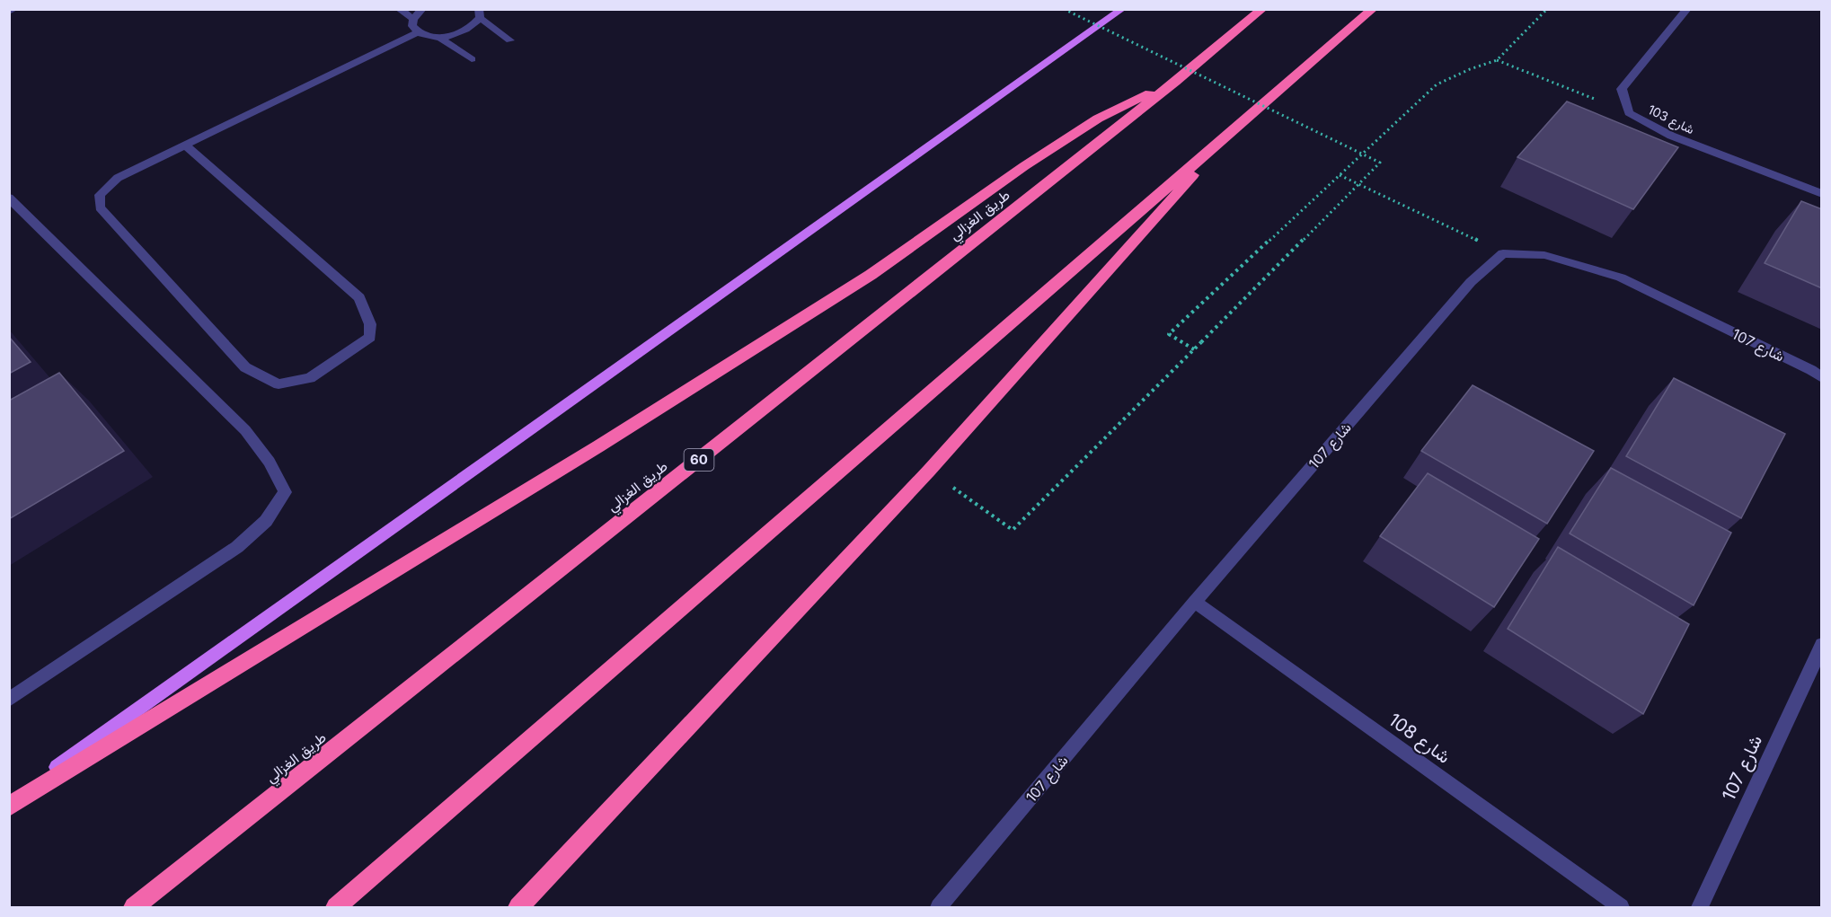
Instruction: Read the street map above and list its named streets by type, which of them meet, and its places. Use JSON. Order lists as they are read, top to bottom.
{
  "streets": {
    "highway": ["طريق الغزالي", "60"],
    "street": ["شارع 103", "شارع 107", "شارع 108"]
  },
  "crossings": [
    ["شارع 107", "شارع 108"]
  ]
}
